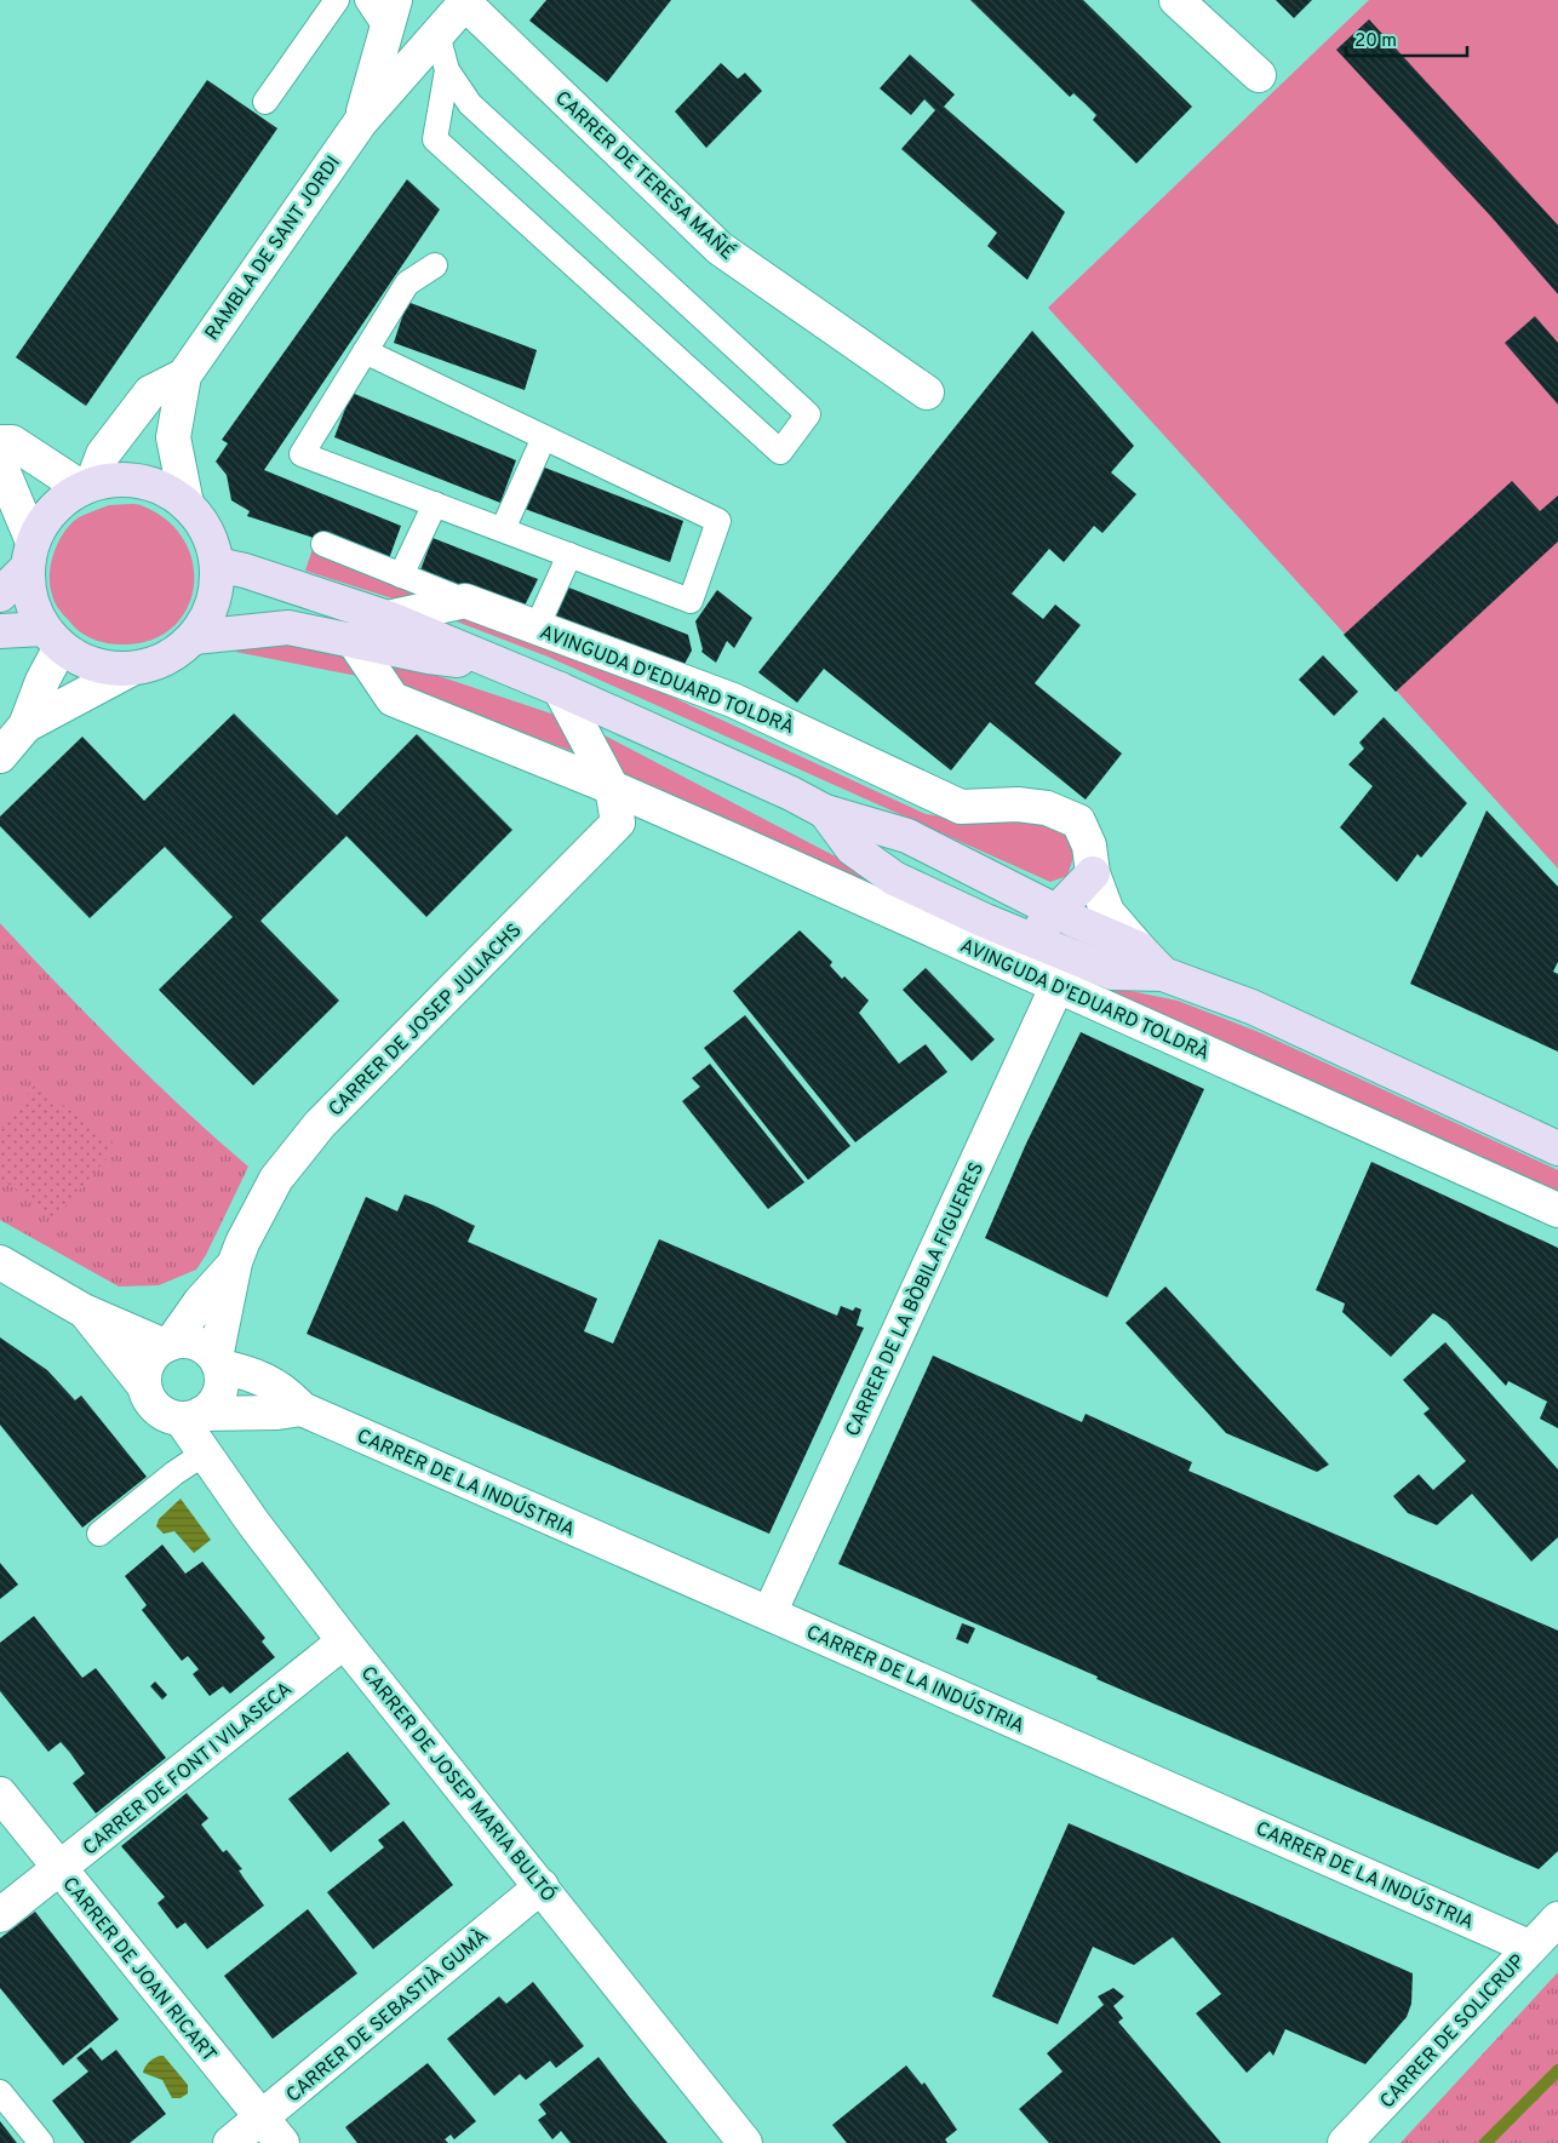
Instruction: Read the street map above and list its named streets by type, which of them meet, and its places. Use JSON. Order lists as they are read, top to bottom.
{
  "streets": {
    "street": [
      "CARRER DE TERESA MAÑÉ",
      "RAMBLA DE SANT JORDI",
      "AVINGUDA D'EDUARD TOLDRÀ",
      "CARRER DE JOSEP JULIACHS",
      "CARRER DE LA BÒBILA FIGUERES",
      "CARRER DE LA INDÚSTRIA",
      "CARRER DE FONT I VILASECA",
      "CARRER DE JOSEP MARIA BULTÓ",
      "CARRER DE JOAN RICART",
      "CARRER DE SEBASTIÀ GUMÀ",
      "CARRER DE SOLICRUP"
    ]
  },
  "crossings": [
    ["CARRER DE TERESA MAÑÉ", "RAMBLA DE SANT JORDI"],
    ["RAMBLA DE SANT JORDI", "AVINGUDA D'EDUARD TOLDRÀ"],
    ["AVINGUDA D'EDUARD TOLDRÀ", "CARRER DE JOSEP JULIACHS"],
    ["AVINGUDA D'EDUARD TOLDRÀ", "CARRER DE LA BÒBILA FIGUERES"],
    ["CARRER DE JOSEP JULIACHS", "CARRER DE LA INDÚSTRIA"],
    ["CARRER DE JOSEP JULIACHS", "CARRER DE JOSEP MARIA BULTÓ"],
    ["CARRER DE LA BÒBILA FIGUERES", "CARRER DE LA INDÚSTRIA"],
    ["CARRER DE LA INDÚSTRIA", "CARRER DE JOSEP MARIA BULTÓ"],
    ["CARRER DE LA INDÚSTRIA", "CARRER DE SOLICRUP"],
    ["CARRER DE FONT I VILASECA", "CARRER DE JOSEP MARIA BULTÓ"],
    ["CARRER DE FONT I VILASECA", "CARRER DE JOAN RICART"],
    ["CARRER DE JOSEP MARIA BULTÓ", "CARRER DE SEBASTIÀ GUMÀ"],
    ["CARRER DE JOAN RICART", "CARRER DE SEBASTIÀ GUMÀ"]
  ],
  "scale_bar": "20 m"
}
